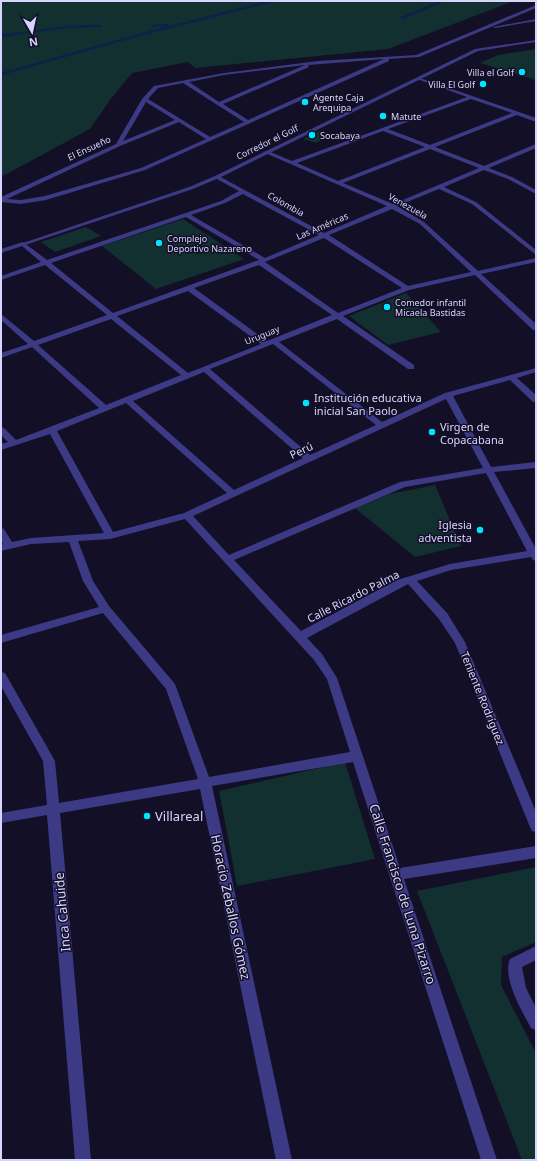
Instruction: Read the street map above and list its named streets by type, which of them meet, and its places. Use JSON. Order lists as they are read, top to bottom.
{
  "streets": {
    "street": [
      "Corredor el Golf",
      "El Ensueño",
      "Colombia",
      "Venezuela",
      "Las Américas",
      "Uruguay",
      "Perú",
      "Calle Ricardo Palma",
      "Teniente Rodríguez",
      "Calle Francisco de Luna Pizarro",
      "Horacio Zeballos Gómez",
      "Inca Cahuide"
    ]
  },
  "crossings": [
    ["Corredor el Golf", "Colombia"],
    ["Corredor el Golf", "Venezuela"],
    ["Colombia", "Las Américas"],
    ["Colombia", "Uruguay"],
    ["Venezuela", "Las Américas"],
    ["Venezuela", "Uruguay"],
    ["Perú", "Calle Francisco de Luna Pizarro"],
    ["Perú", "Horacio Zeballos Gómez"],
    ["Calle Ricardo Palma", "Teniente Rodríguez"],
    ["Calle Ricardo Palma", "Calle Francisco de Luna Pizarro"]
  ],
  "places": [
    "Villa el Golf",
    "Villa El Golf",
    "Agente Caja Arequipa",
    "Matute",
    "Socabaya",
    "Complejo Deportivo Nazareno",
    "Comedor infantil Micaela Bastidas",
    "Institución educativa inicial San Paolo",
    "Virgen de Copacabana",
    "Iglesia adventista",
    "Villareal"
  ],
  "north": "bottom"
}
